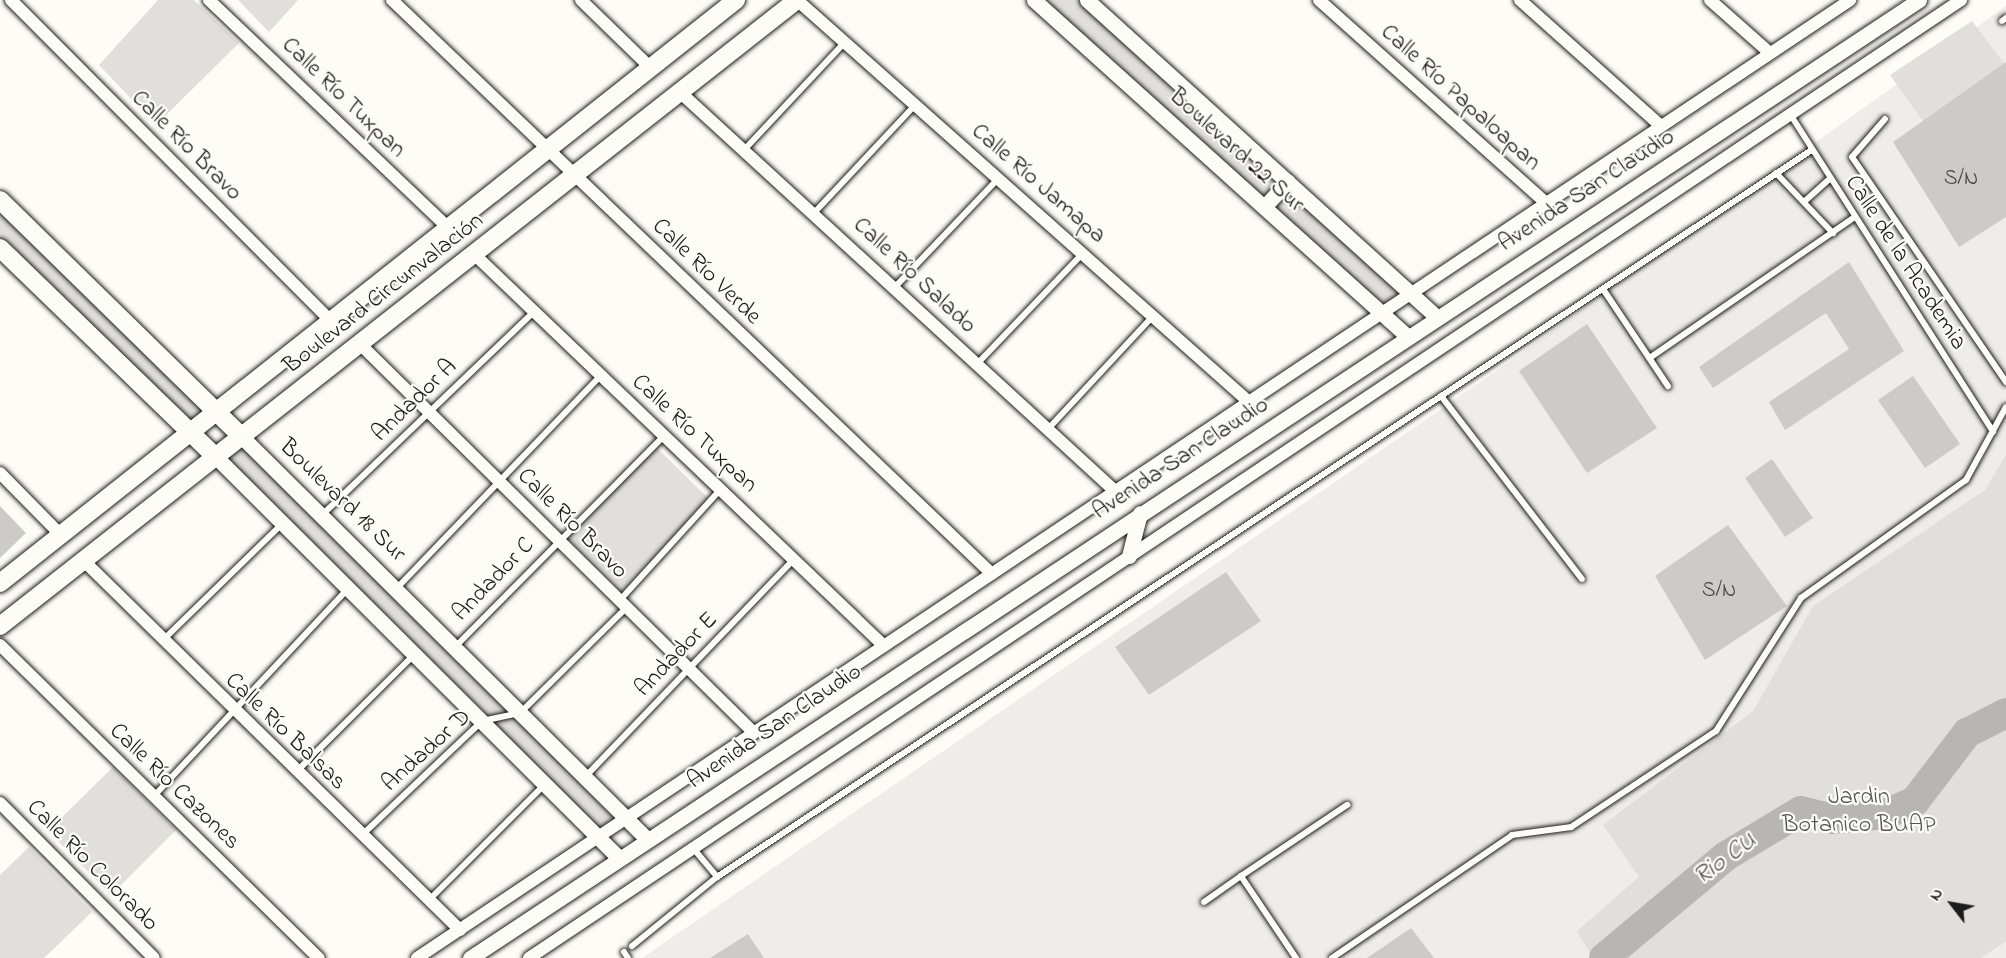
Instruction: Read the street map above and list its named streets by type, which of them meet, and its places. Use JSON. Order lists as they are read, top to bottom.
{
  "streets": {
    "main road": ["Boulevard Circunvalación", "Boulevard 18 Sur"],
    "street": [
      "Calle Río Tuxpan",
      "Calle Río Papaloapan",
      "Calle Río Bravo",
      "Boulevard 22 Sur",
      "Calle Río Jamapa",
      "Avenida San Claudio",
      "Calle Río Verde",
      "Calle Río Salado",
      "Calle Río Balsas",
      "Calle Río Cazones",
      "Calle Río Colorado"
    ],
    "lane": [
      "Calle de la Academia",
      "Andador A",
      "Andador C",
      "Andador E",
      "Andador D"
    ]
  },
  "crossings": [
    ["Calle Río Tuxpan", "Avenida San Claudio"],
    ["Calle Río Tuxpan", "Boulevard Circunvalación"],
    ["Calle Río Tuxpan", "Andador A"],
    ["Calle Río Tuxpan", "Andador C"],
    ["Calle Río Tuxpan", "Andador E"],
    ["Calle Río Papaloapan", "Avenida San Claudio"],
    ["Calle Río Bravo", "Avenida San Claudio"],
    ["Calle Río Bravo", "Boulevard Circunvalación"],
    ["Calle Río Bravo", "Andador A"],
    ["Calle Río Bravo", "Andador C"],
    ["Calle Río Bravo", "Andador E"],
    ["Boulevard 22 Sur", "Avenida San Claudio"],
    ["Calle Río Jamapa", "Avenida San Claudio"],
    ["Calle Río Jamapa", "Boulevard Circunvalación"],
    ["Avenida San Claudio", "Calle de la Academia"],
    ["Avenida San Claudio", "Calle Río Verde"],
    ["Avenida San Claudio", "Calle Río Salado"],
    ["Avenida San Claudio", "Boulevard 18 Sur"],
    ["Avenida San Claudio", "Calle Río Balsas"],
    ["Calle Río Verde", "Boulevard Circunvalación"],
    ["Calle Río Salado", "Boulevard Circunvalación"],
    ["Boulevard Circunvalación", "Boulevard 18 Sur"],
    ["Boulevard Circunvalación", "Calle Río Balsas"],
    ["Andador A", "Boulevard 18 Sur"],
    ["Boulevard 18 Sur", "Andador C"],
    ["Boulevard 18 Sur", "Andador E"],
    ["Boulevard 18 Sur", "Andador D"],
    ["Calle Río Balsas", "Andador D"]
  ],
  "water": ["Rio CU"],
  "parks": ["Jardin Botanico BUAP"],
  "house_numbers": ["S/N", "S/N"],
  "north": "top left"
}
